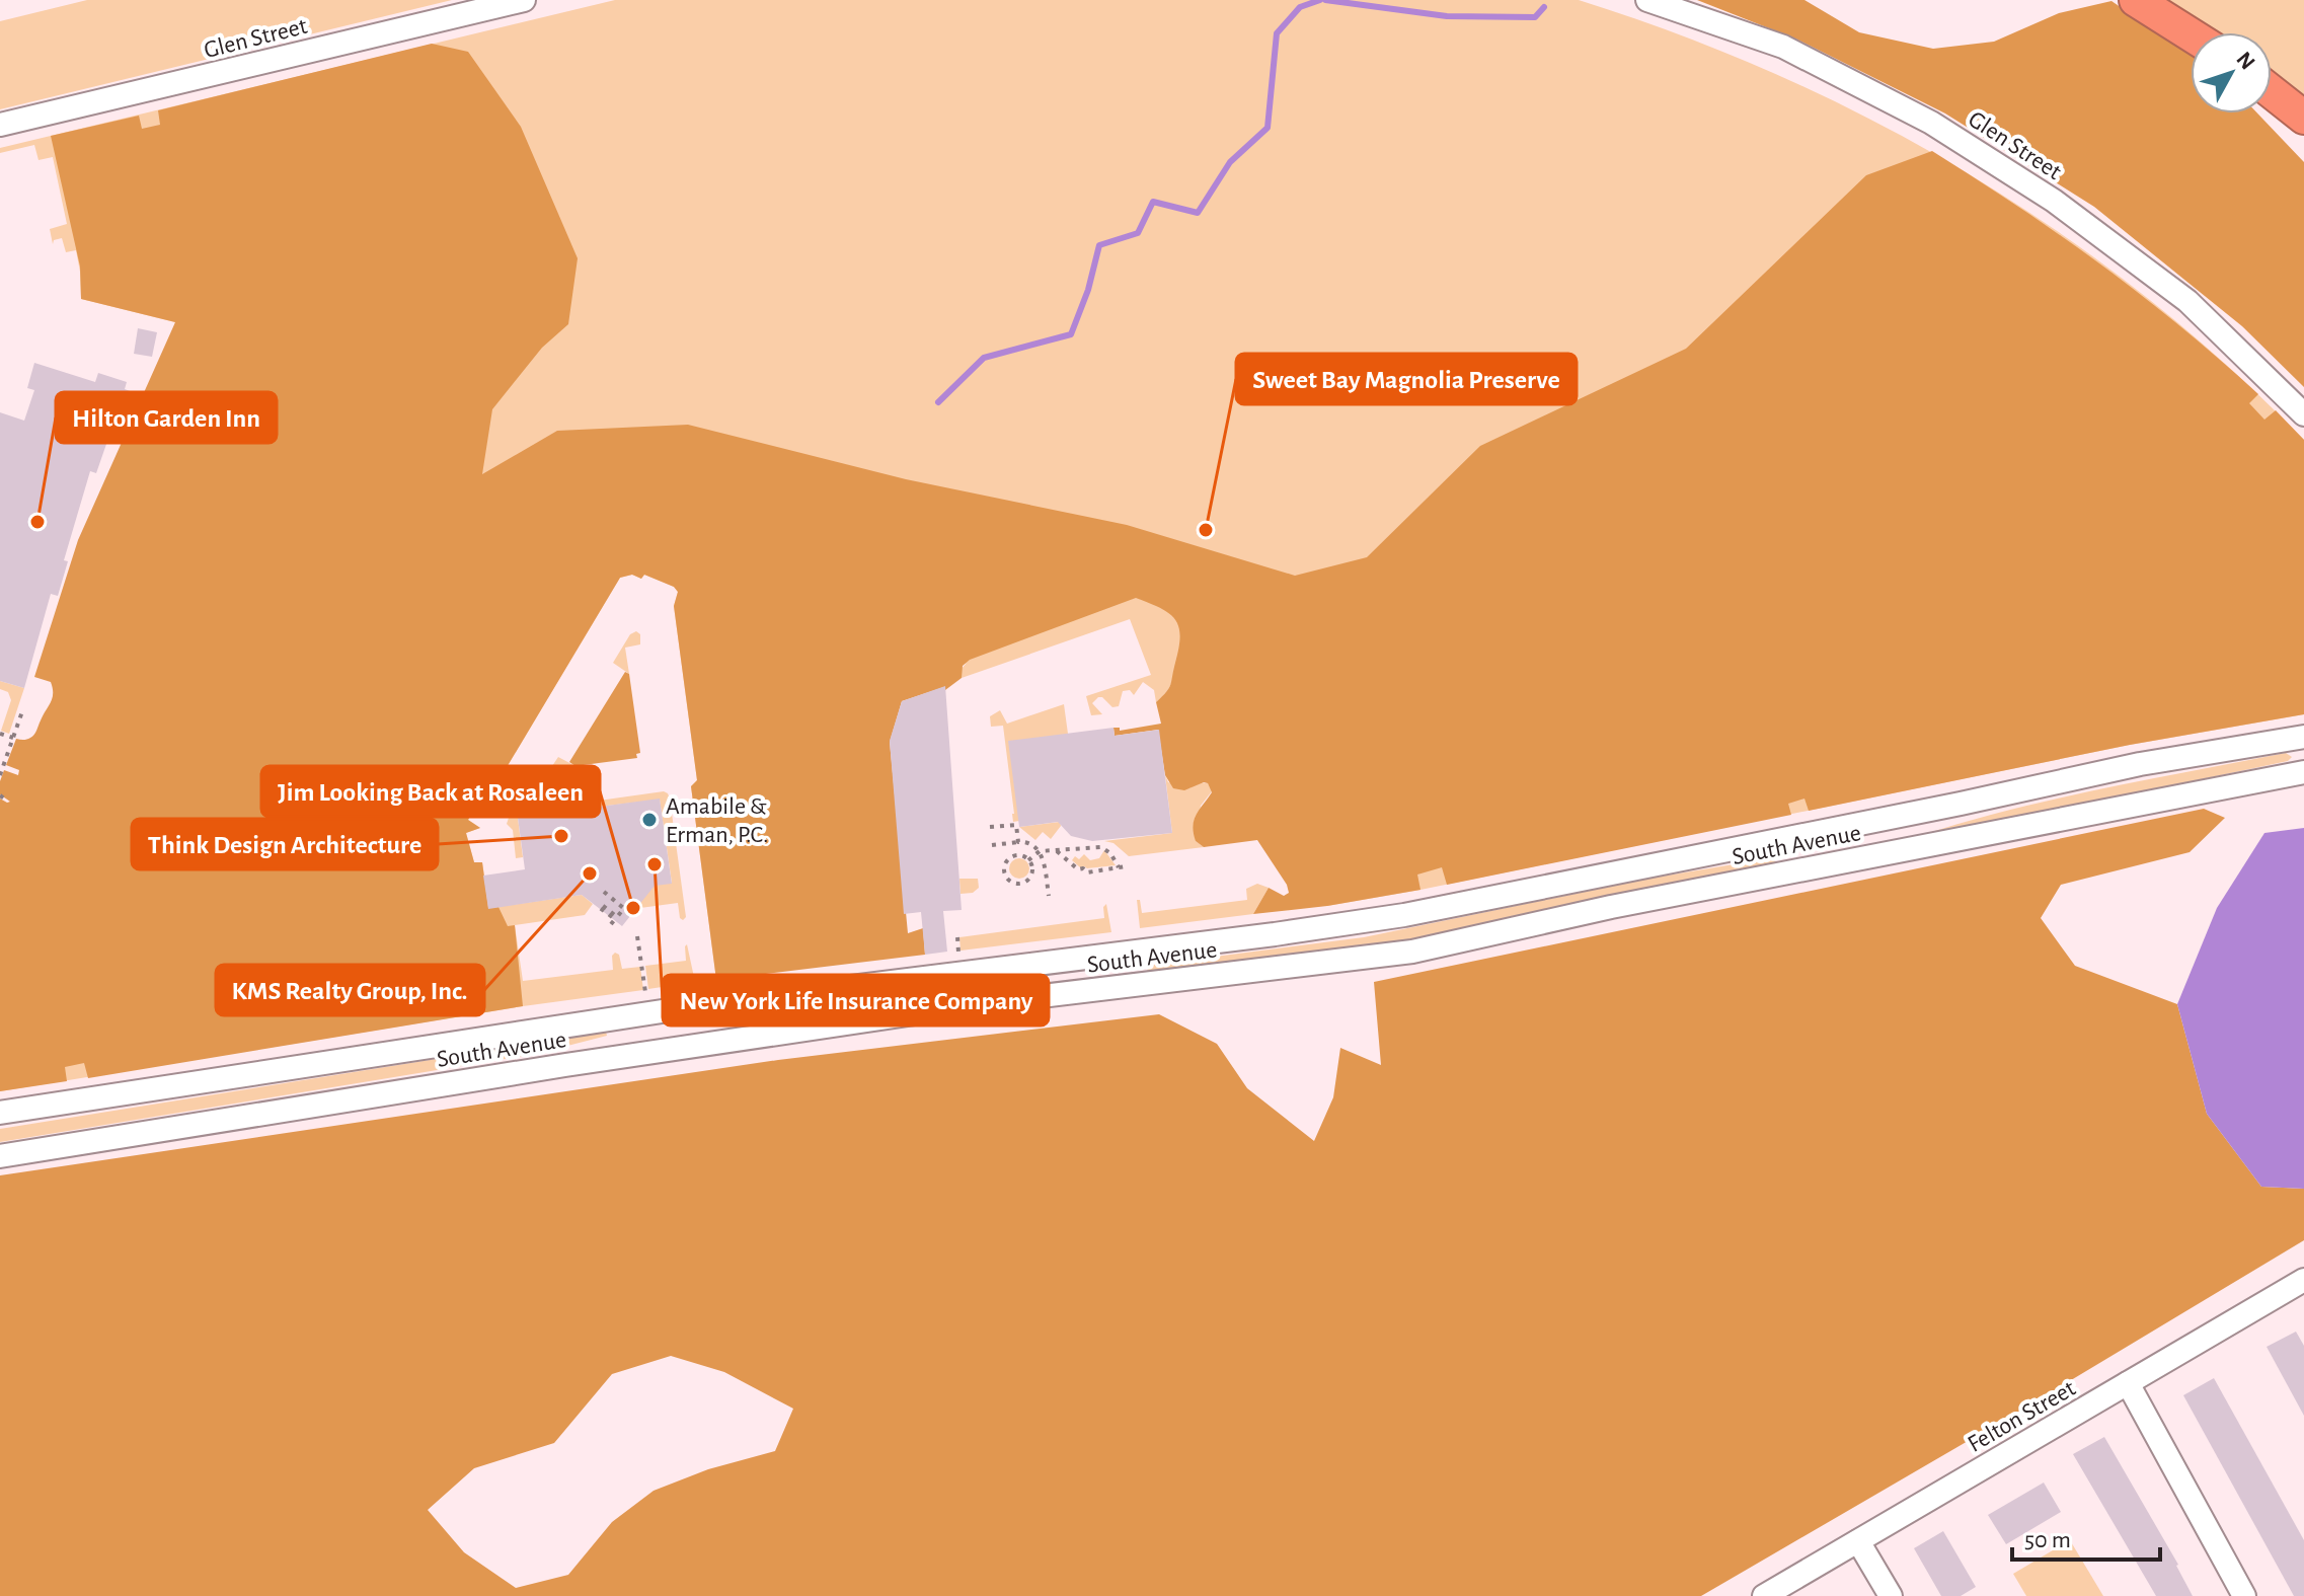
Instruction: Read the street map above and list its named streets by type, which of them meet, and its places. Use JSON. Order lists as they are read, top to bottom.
{
  "streets": {
    "street": ["Glen Street", "South Avenue", "Felton Street"]
  },
  "places": [
    "Hilton Garden Inn",
    "Sweet Bay Magnolia Preserve",
    "Amabile & Erman, P.C.",
    "Think Design Architecture",
    "New York Life Insurance Company",
    "KMS Realty Group, Inc.",
    "Jim Looking Back at Rosaleen"
  ],
  "scale_bar": "50 m",
  "north": "top right"
}
